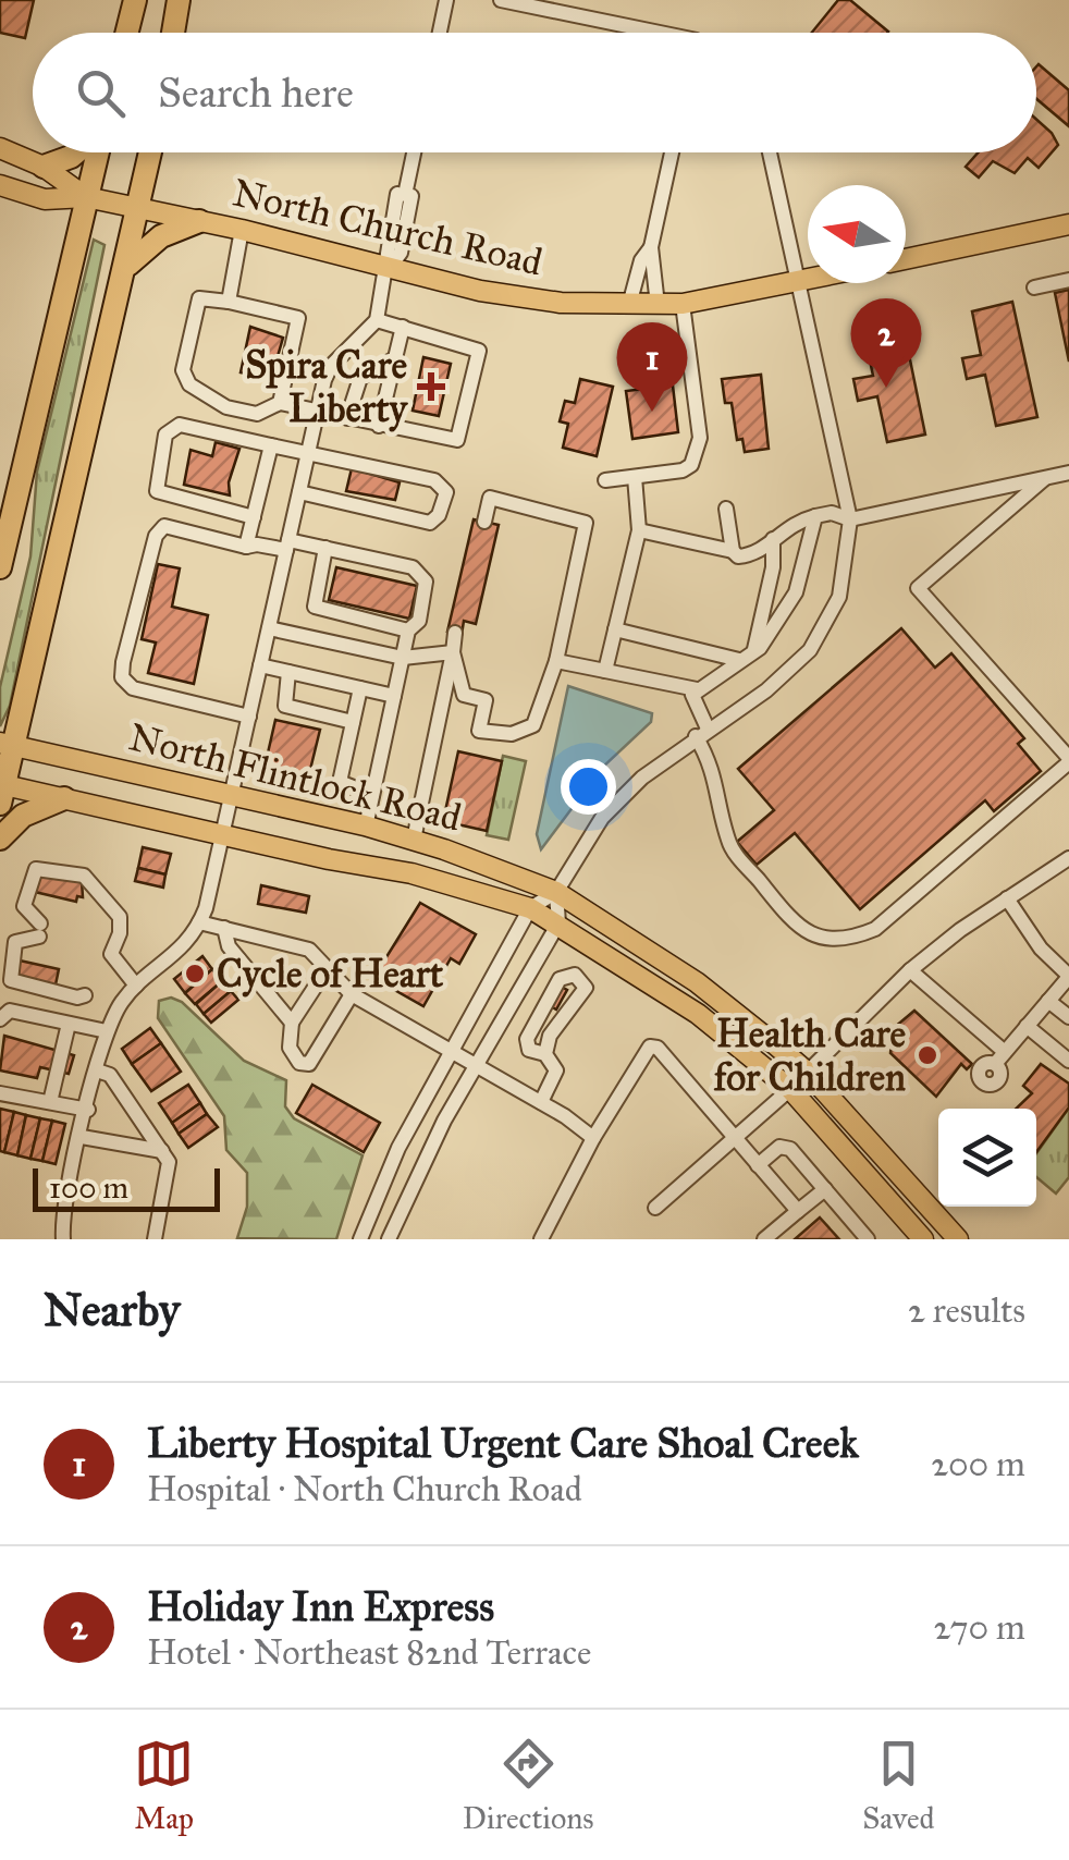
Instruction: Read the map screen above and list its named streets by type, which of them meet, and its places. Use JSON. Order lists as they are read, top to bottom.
{
  "streets": {
    "main road": ["North Church Road", "North Flintlock Road"]
  },
  "places": {
    "health": ["Spira Care Liberty"],
    "other": ["Cycle of Heart", "Health Care for Children"]
  },
  "scale_bar": "100 m",
  "north": "left",
  "page": {
    "search": "Search here",
    "pins": ["2", "1"],
    "scale": "100 m",
    "heading": ["Nearby", "2 results"],
    "list": [
      {
        "mark": "1",
        "name": "Liberty Hospital Urgent Care Shoal Creek",
        "note": "Hospital · North Church Road",
        "value": "200 m"
      },
      {
        "mark": "2",
        "name": "Holiday Inn Express",
        "note": "Hotel · Northeast 82nd Terrace",
        "value": "270 m"
      }
    ],
    "nav": ["Map", "Directions", "Saved"]
  }
}
